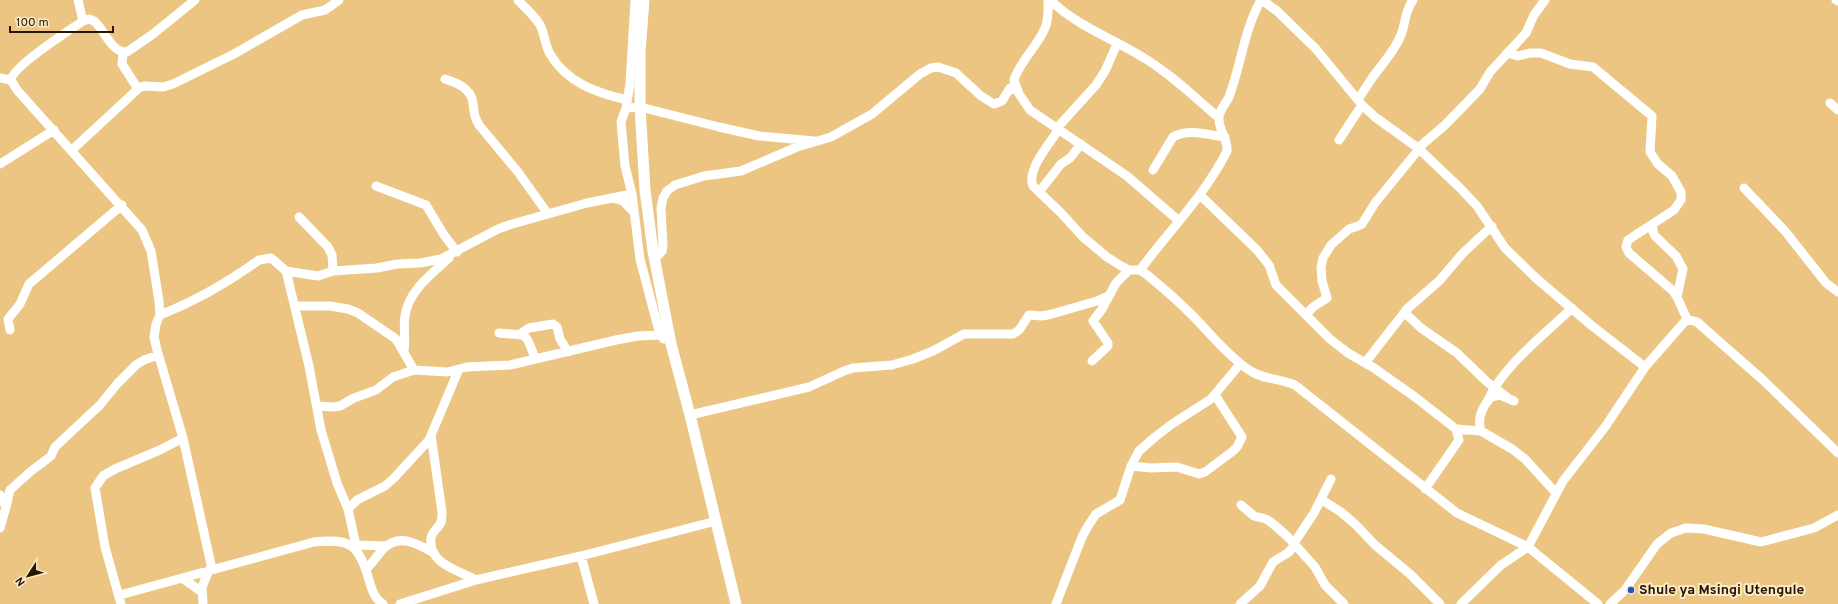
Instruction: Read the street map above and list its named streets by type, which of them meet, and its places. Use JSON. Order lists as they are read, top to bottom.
{
  "places": ["Shule ya Msingi Utengule"],
  "scale_bar": "100 m",
  "north": "bottom left"
}
